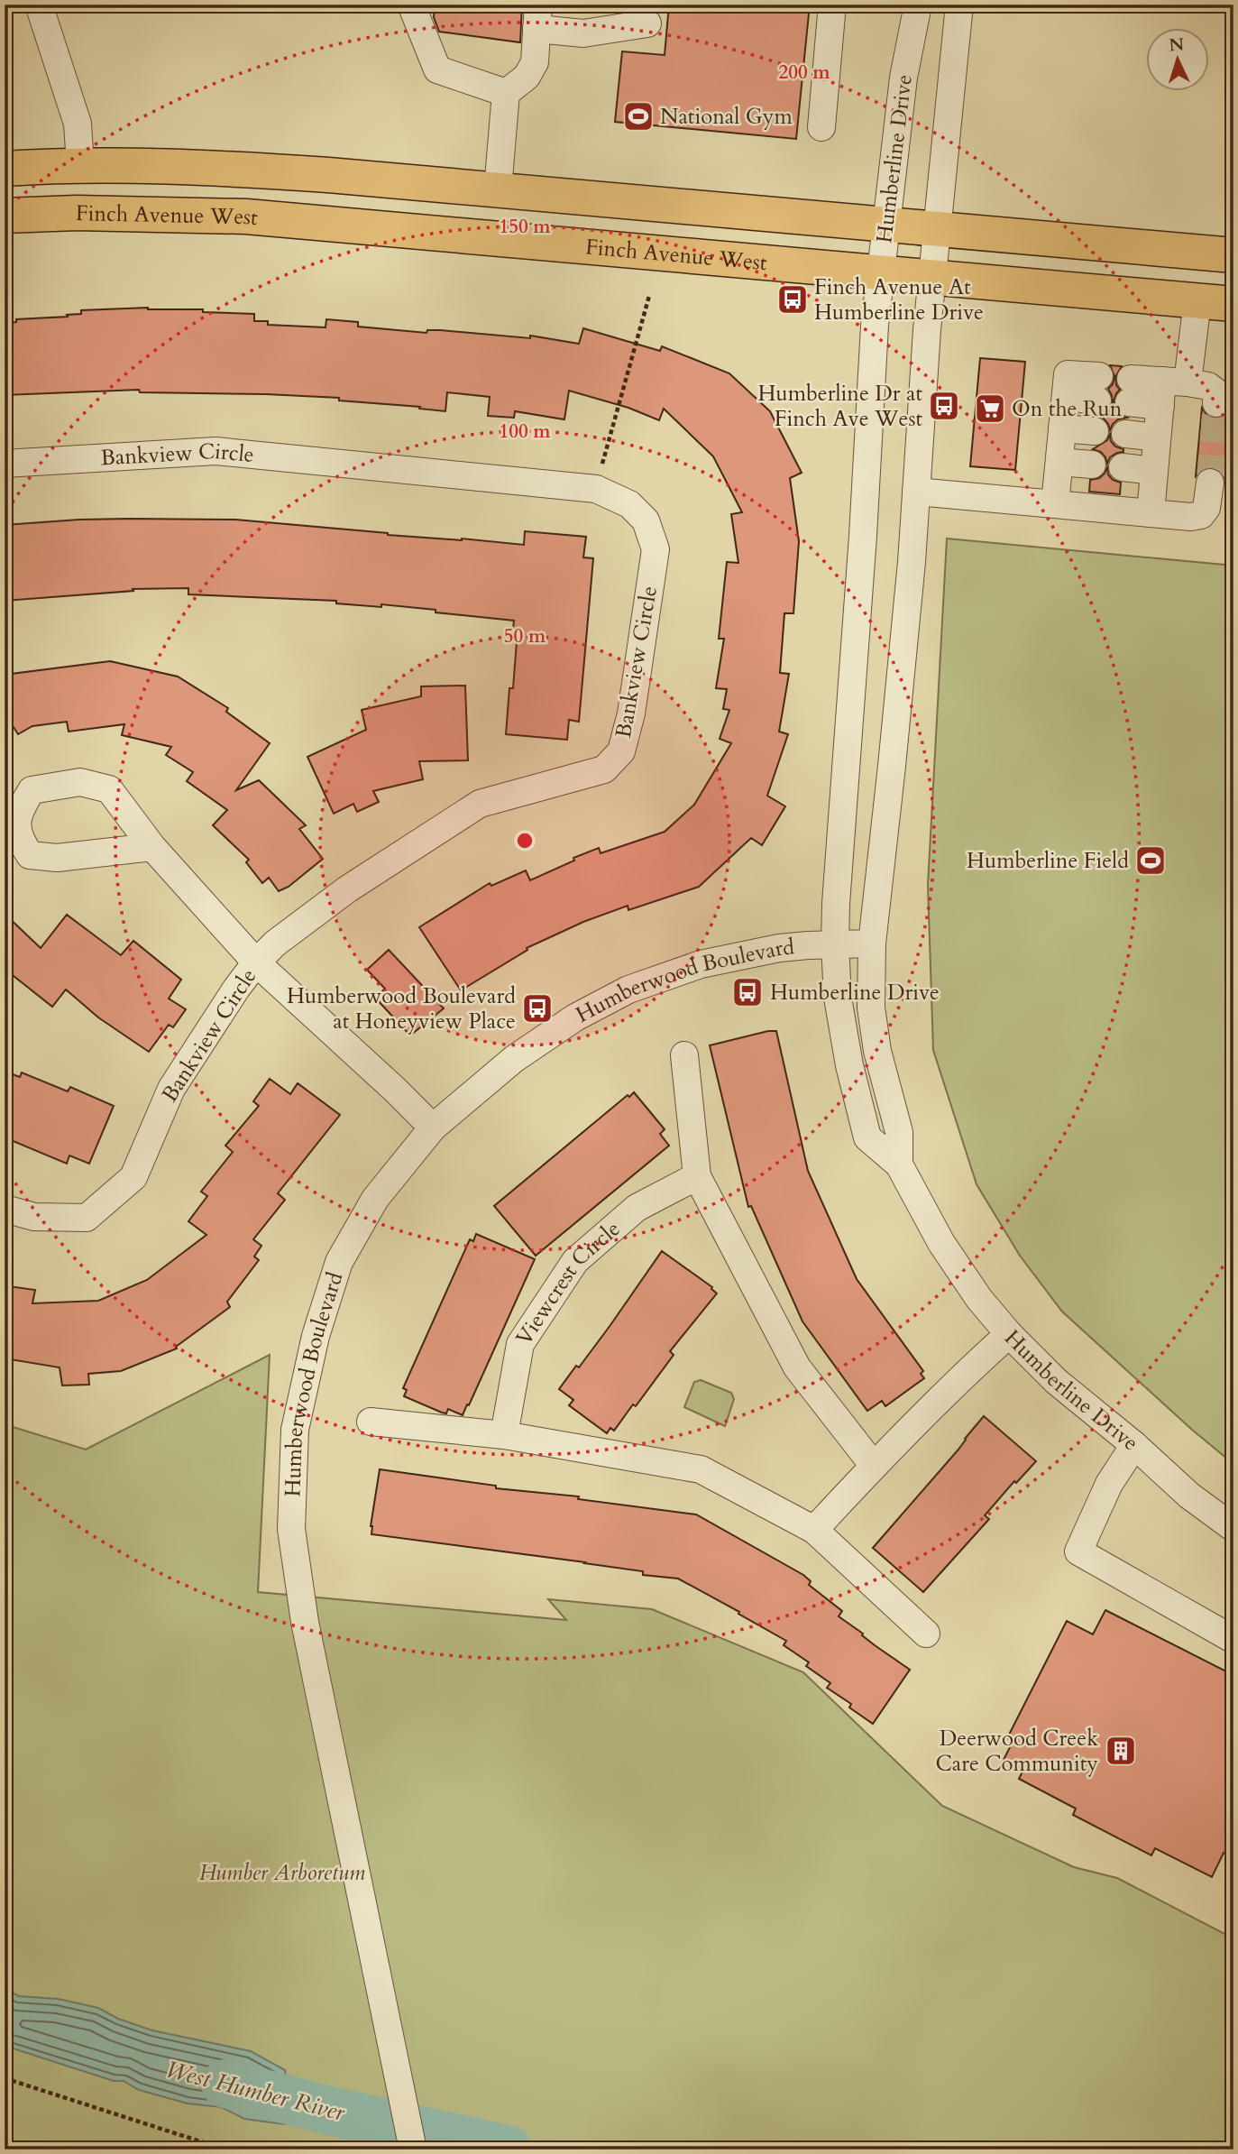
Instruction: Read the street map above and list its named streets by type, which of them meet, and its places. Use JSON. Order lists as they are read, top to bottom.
{
  "streets": {
    "main road": ["Finch Avenue West"],
    "street": [
      "Humberline Drive",
      "Bankview Circle",
      "Humberwood Boulevard",
      "Viewcrest Circle"
    ]
  },
  "crossings": [
    ["Humberline Drive", "Finch Avenue West"],
    ["Humberline Drive", "Humberwood Boulevard"]
  ],
  "water": ["West Humber River"],
  "parks": ["Humber Arboretum"],
  "places": {
    "sports": ["National Gym", "Humberline Field"],
    "bus stop": [
      "Finch Avenue At Humberline Drive",
      "Humberline Dr at Finch Ave West",
      "Humberline Drive",
      "Humberwood Boulevard at Honeyview Place"
    ],
    "supermarket": ["On the Run"],
    "building": ["Deerwood Creek Care Community"]
  },
  "north": "top",
  "rings": [
    "200 m",
    "150 m",
    "100 m",
    "50 m"
  ]
}
